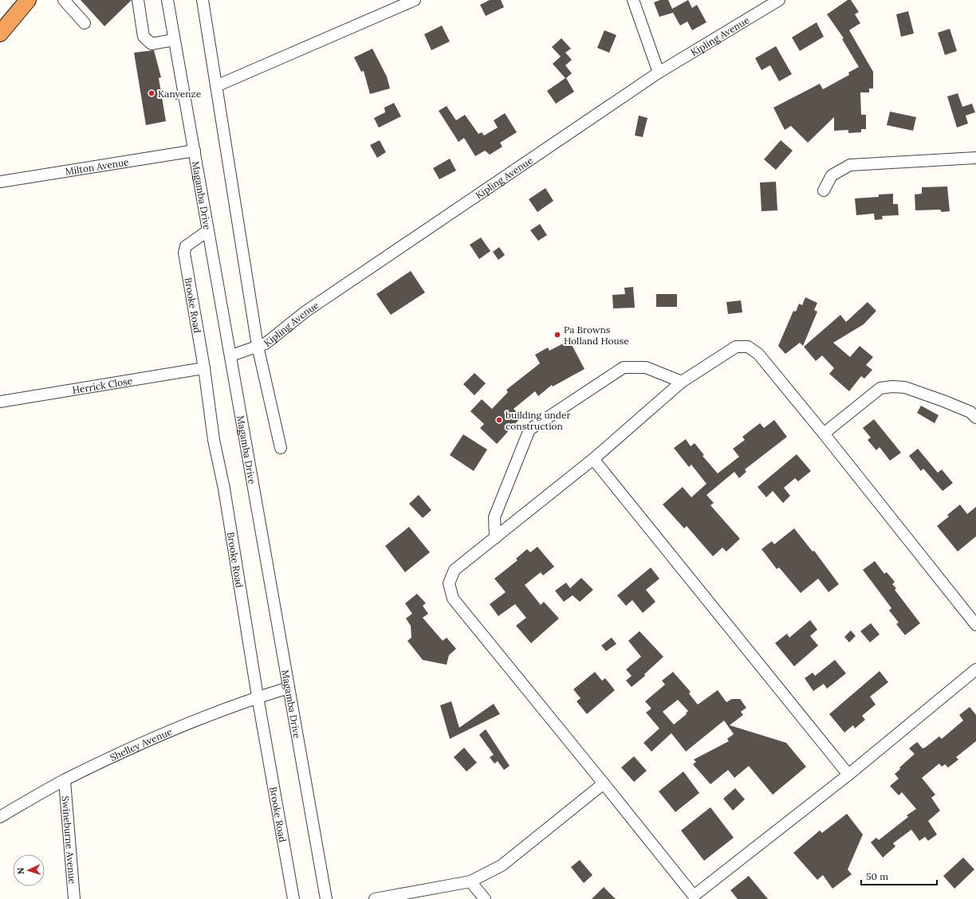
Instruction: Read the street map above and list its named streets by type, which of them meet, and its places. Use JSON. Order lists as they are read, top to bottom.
{
  "streets": {
    "street": [
      "Kipling Avenue",
      "Milton Avenue",
      "Magamba Drive",
      "Brooke Road",
      "Herrick Close",
      "Shelley Avenue",
      "Swineburne Avenue"
    ]
  },
  "crossings": [
    ["Kipling Avenue", "Magamba Drive"],
    ["Milton Avenue", "Magamba Drive"],
    ["Magamba Drive", "Brooke Road"],
    ["Magamba Drive", "Shelley Avenue"],
    ["Brooke Road", "Herrick Close"],
    ["Brooke Road", "Shelley Avenue"],
    ["Shelley Avenue", "Swineburne Avenue"]
  ],
  "places": ["Kanyenze", "Pa Browns Holland House", "building under construction"],
  "scale_bar": "50 m",
  "north": "left"
}
